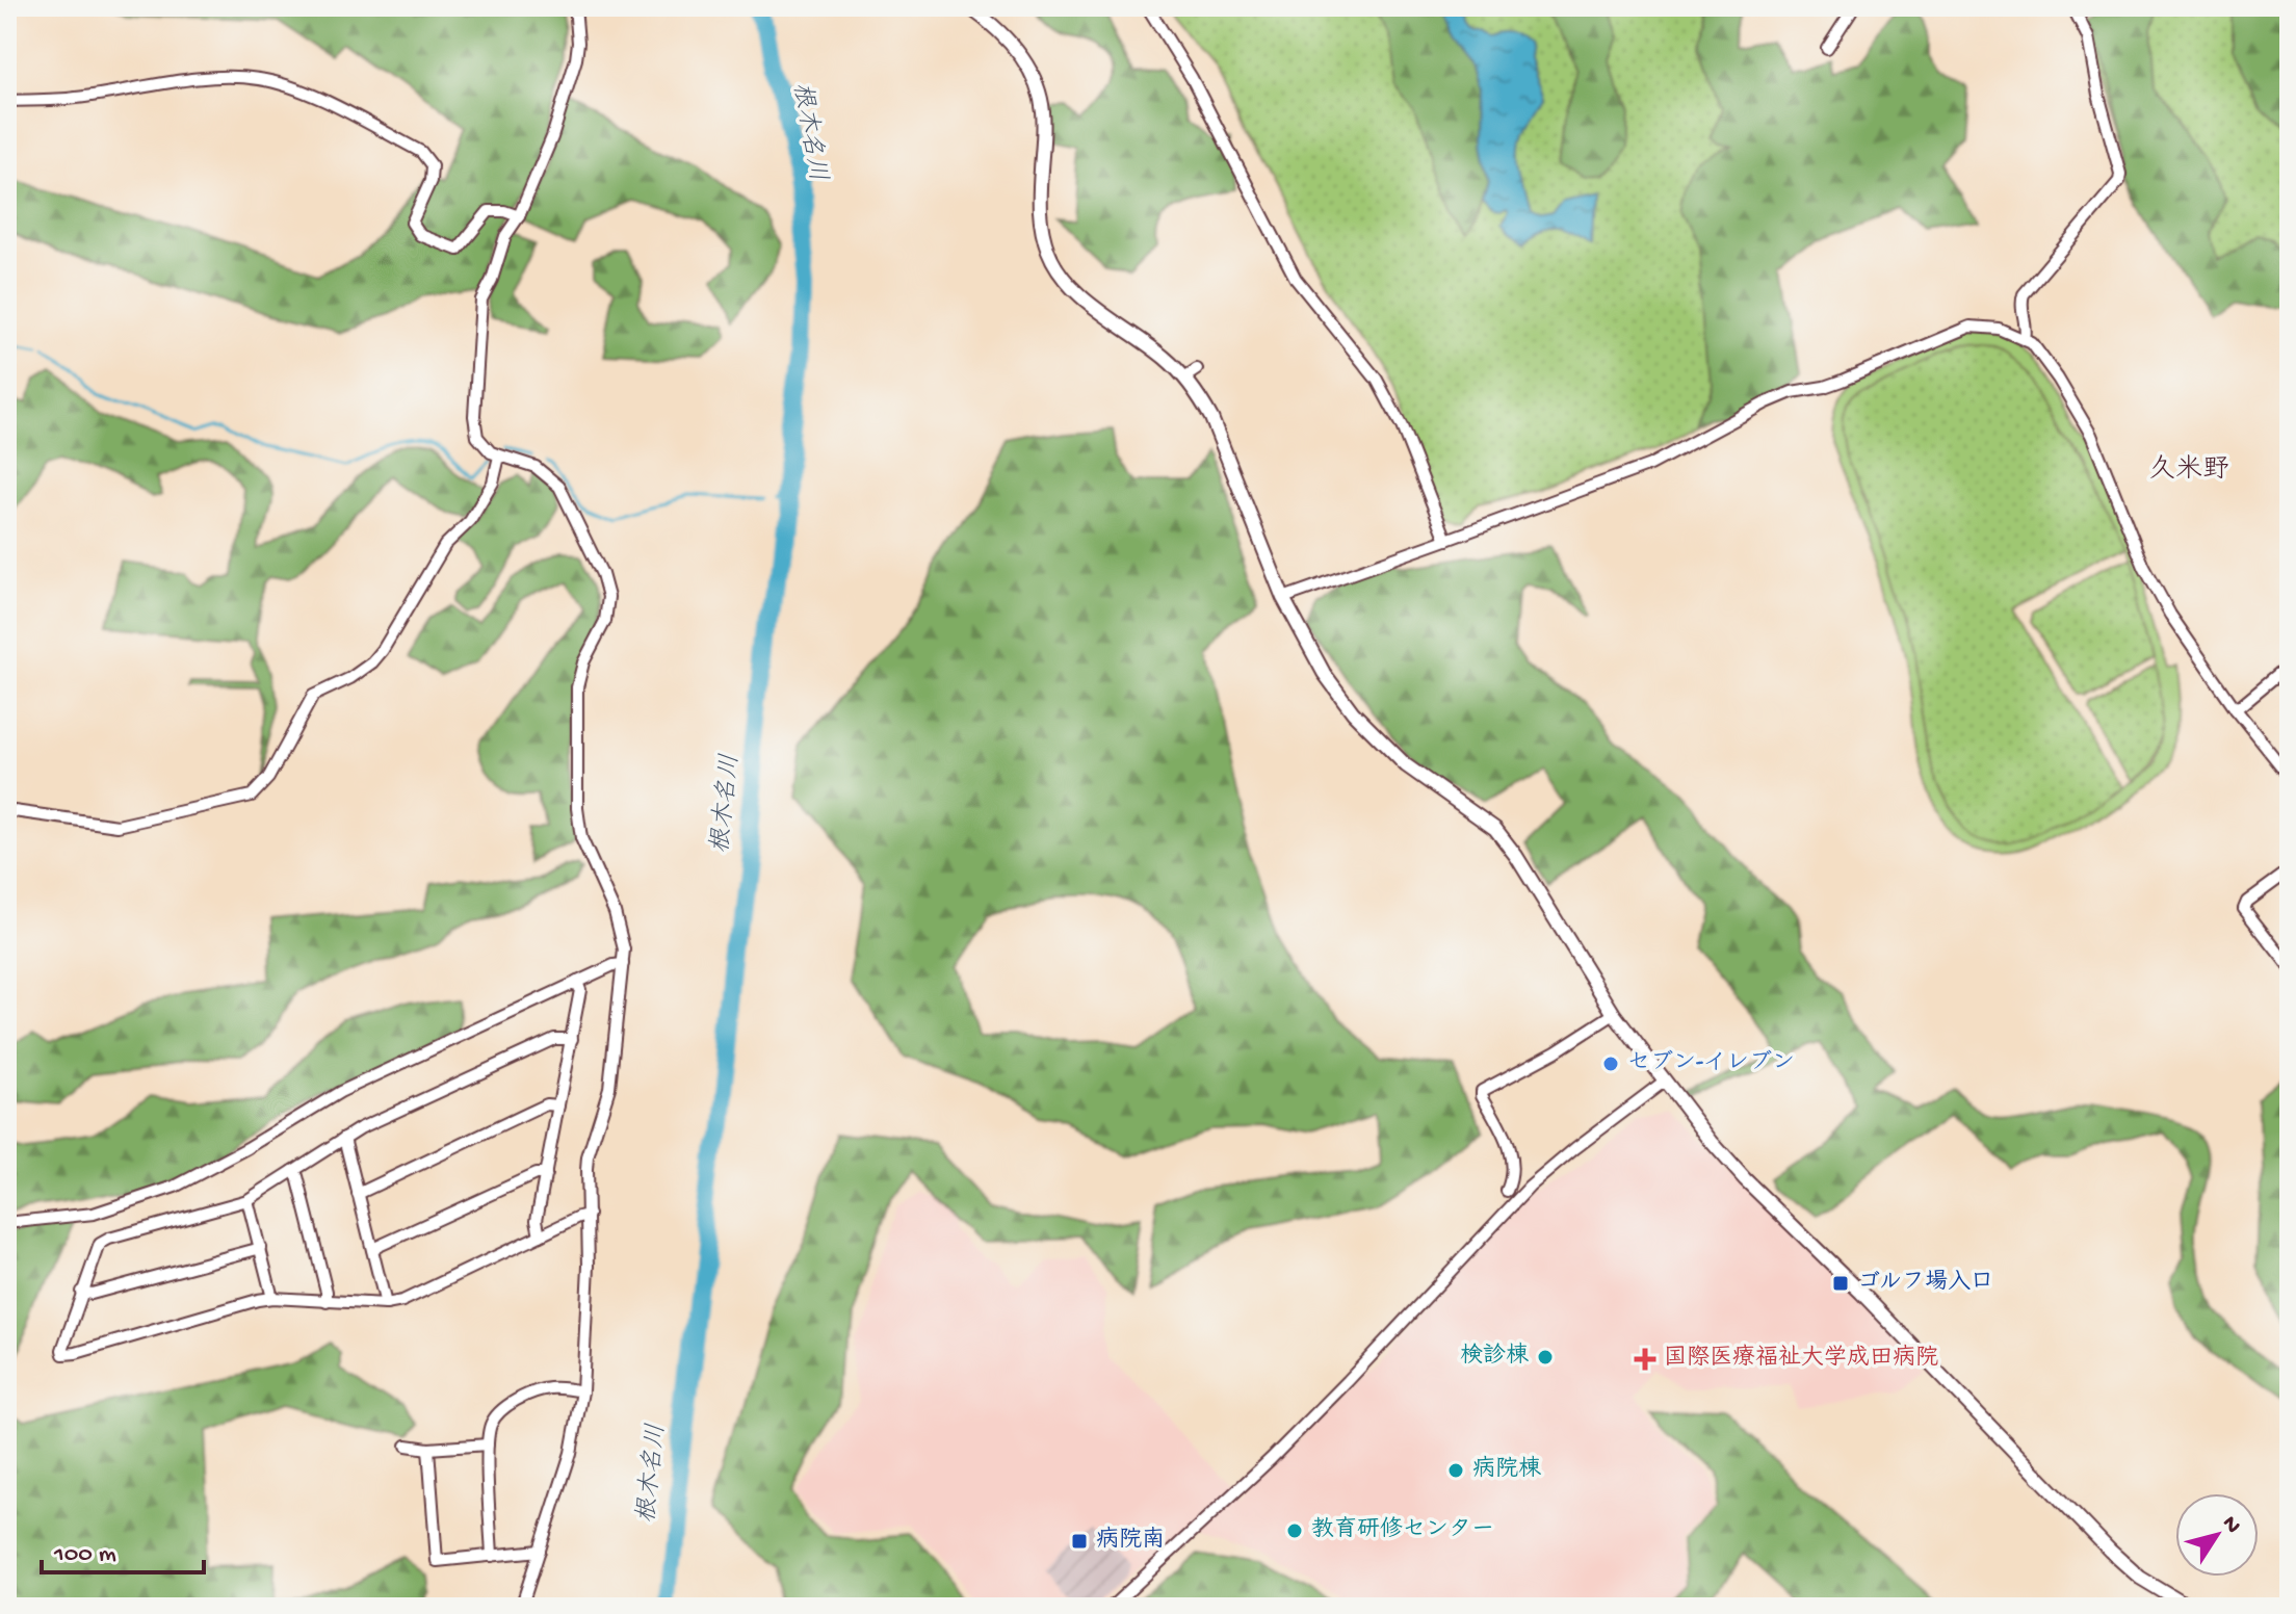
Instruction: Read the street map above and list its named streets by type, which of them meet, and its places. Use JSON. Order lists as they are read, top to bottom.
{
  "districts": ["久米野"],
  "water": ["根木名川"],
  "places": {
    "other": [
      "セブン-イレブン",
      "検診棟",
      "病院棟",
      "教育研修センター"
    ],
    "transit": ["ゴルフ場入口", "病院南"],
    "health": ["国際医療福祉大学成田病院"]
  },
  "scale_bar": "100 m",
  "north": "top right"
}
